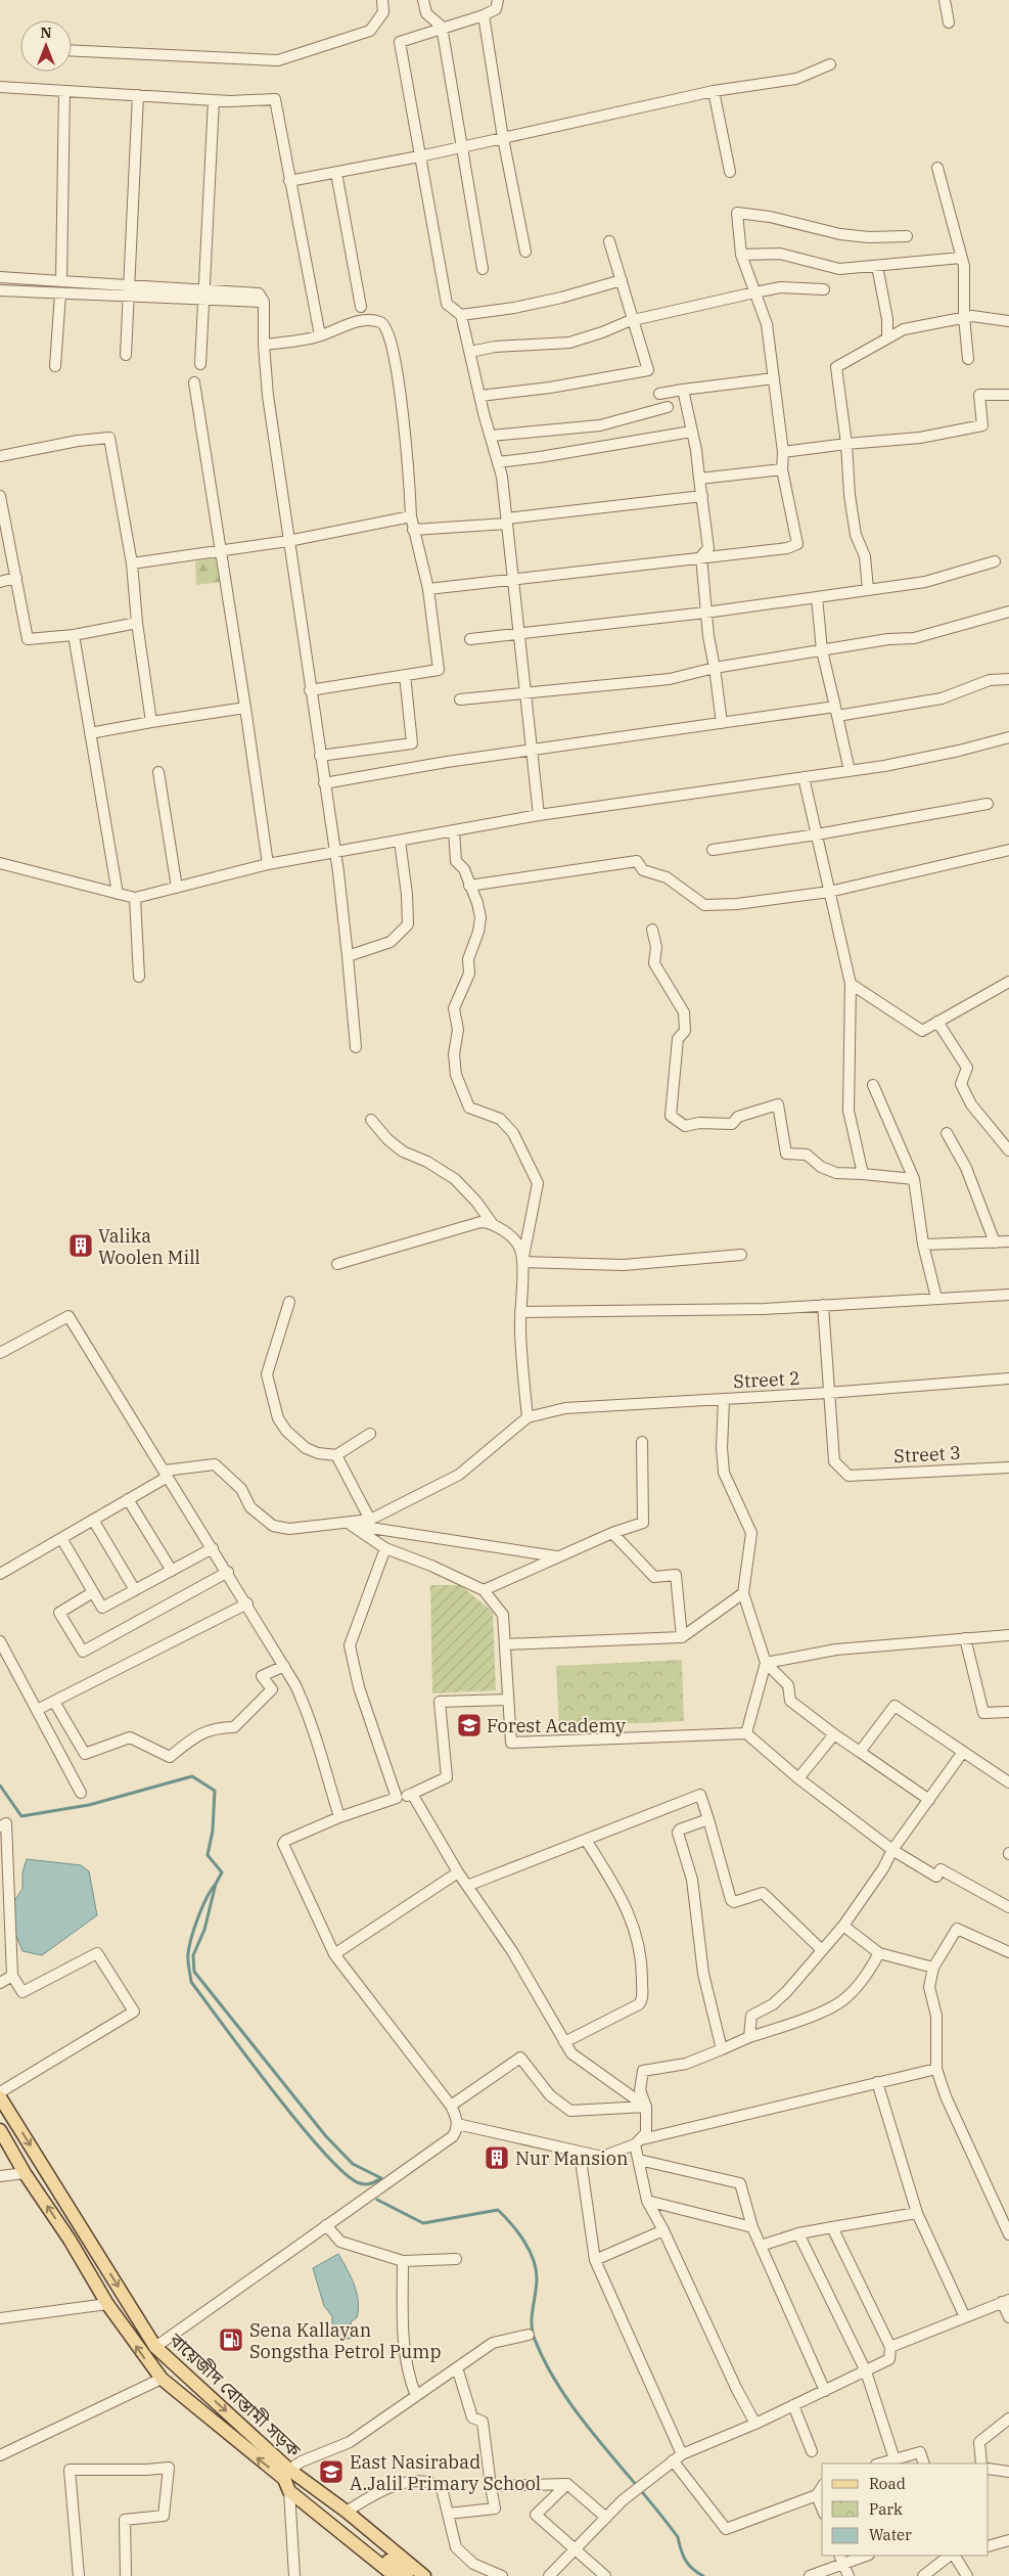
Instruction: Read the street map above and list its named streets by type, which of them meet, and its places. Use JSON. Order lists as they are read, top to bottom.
{
  "streets": {
    "main road": ["বায়েজীদ বোস্তামী সড়ক"],
    "street": ["Street 2", "Street 3"]
  },
  "crossings": [
    ["Street 2", "Street 3"]
  ],
  "places": {
    "building": ["Valika Woolen Mill", "Nur Mansion"],
    "school or university": ["Forest Academy", "East Nasirabad A.Jalil Primary School"],
    "fuel station": ["Sena Kallayan Songstha Petrol Pump"]
  },
  "legend": ["Road", "Park", "Water"],
  "north": "top"
}
